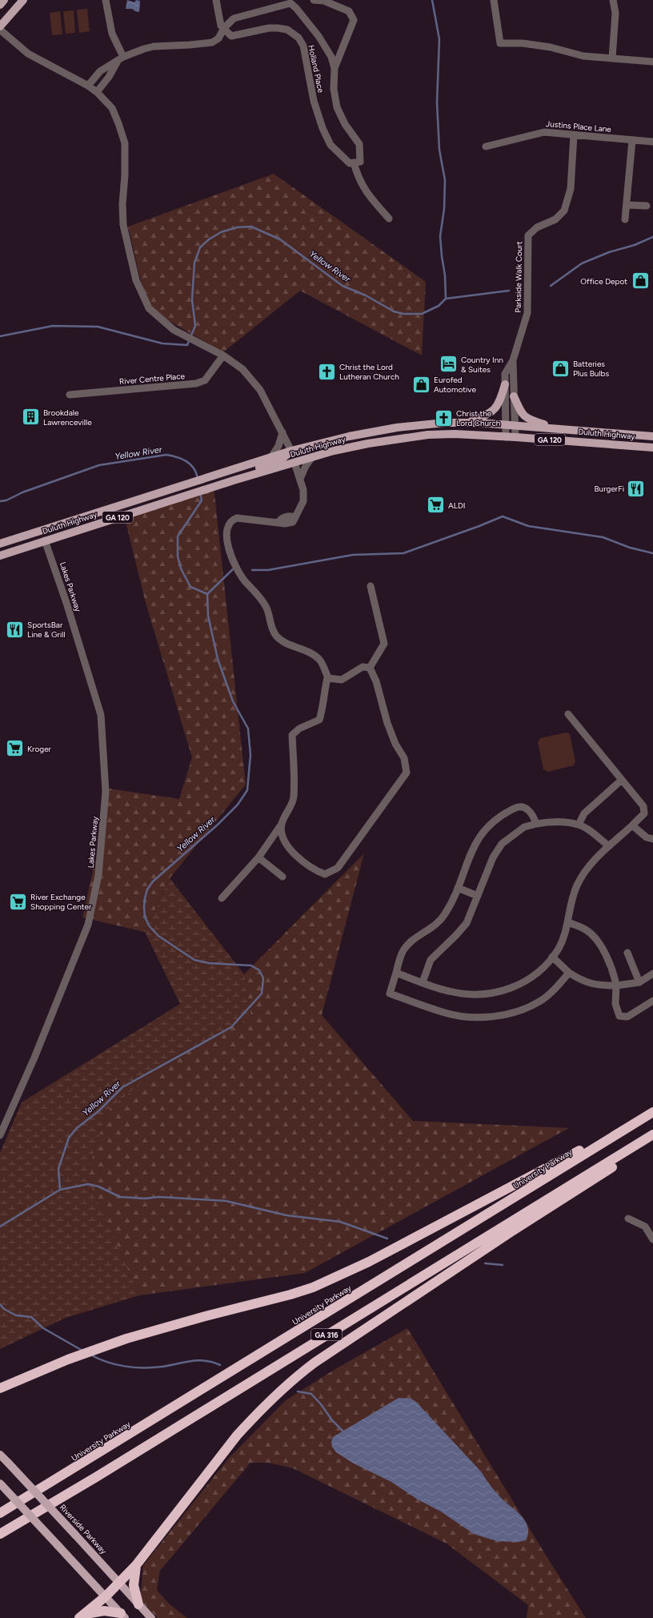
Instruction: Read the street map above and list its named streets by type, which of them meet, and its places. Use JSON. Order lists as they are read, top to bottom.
{
  "streets": {
    "highway": ["University Parkway", "GA 316"],
    "main road": ["Duluth Highway", "GA 120", "Riverside Parkway"],
    "street": [
      "Holland Place",
      "Justins Place Lane",
      "Parkside Walk Court",
      "River Centre Place",
      "Lakes Parkway"
    ]
  },
  "crossings": [
    ["Justins Place Lane", "Parkside Walk Court"],
    ["Duluth Highway", "Lakes Parkway"]
  ],
  "water": ["Yellow River"],
  "places": {
    "shop": ["Office Depot", "Batteries Plus Bulbs", "Eurofed Automotive"],
    "hotel": ["Country Inn & Suites"],
    "church": ["Christ the Lord Lutheran Church", "Christ the Lord Church"],
    "building": ["Brookdale Lawrenceville"],
    "restaurant": ["BurgerFi", "SportsBar Line & Grill"],
    "supermarket": ["ALDI", "Kroger", "River Exchange Shopping Center"]
  }
}
